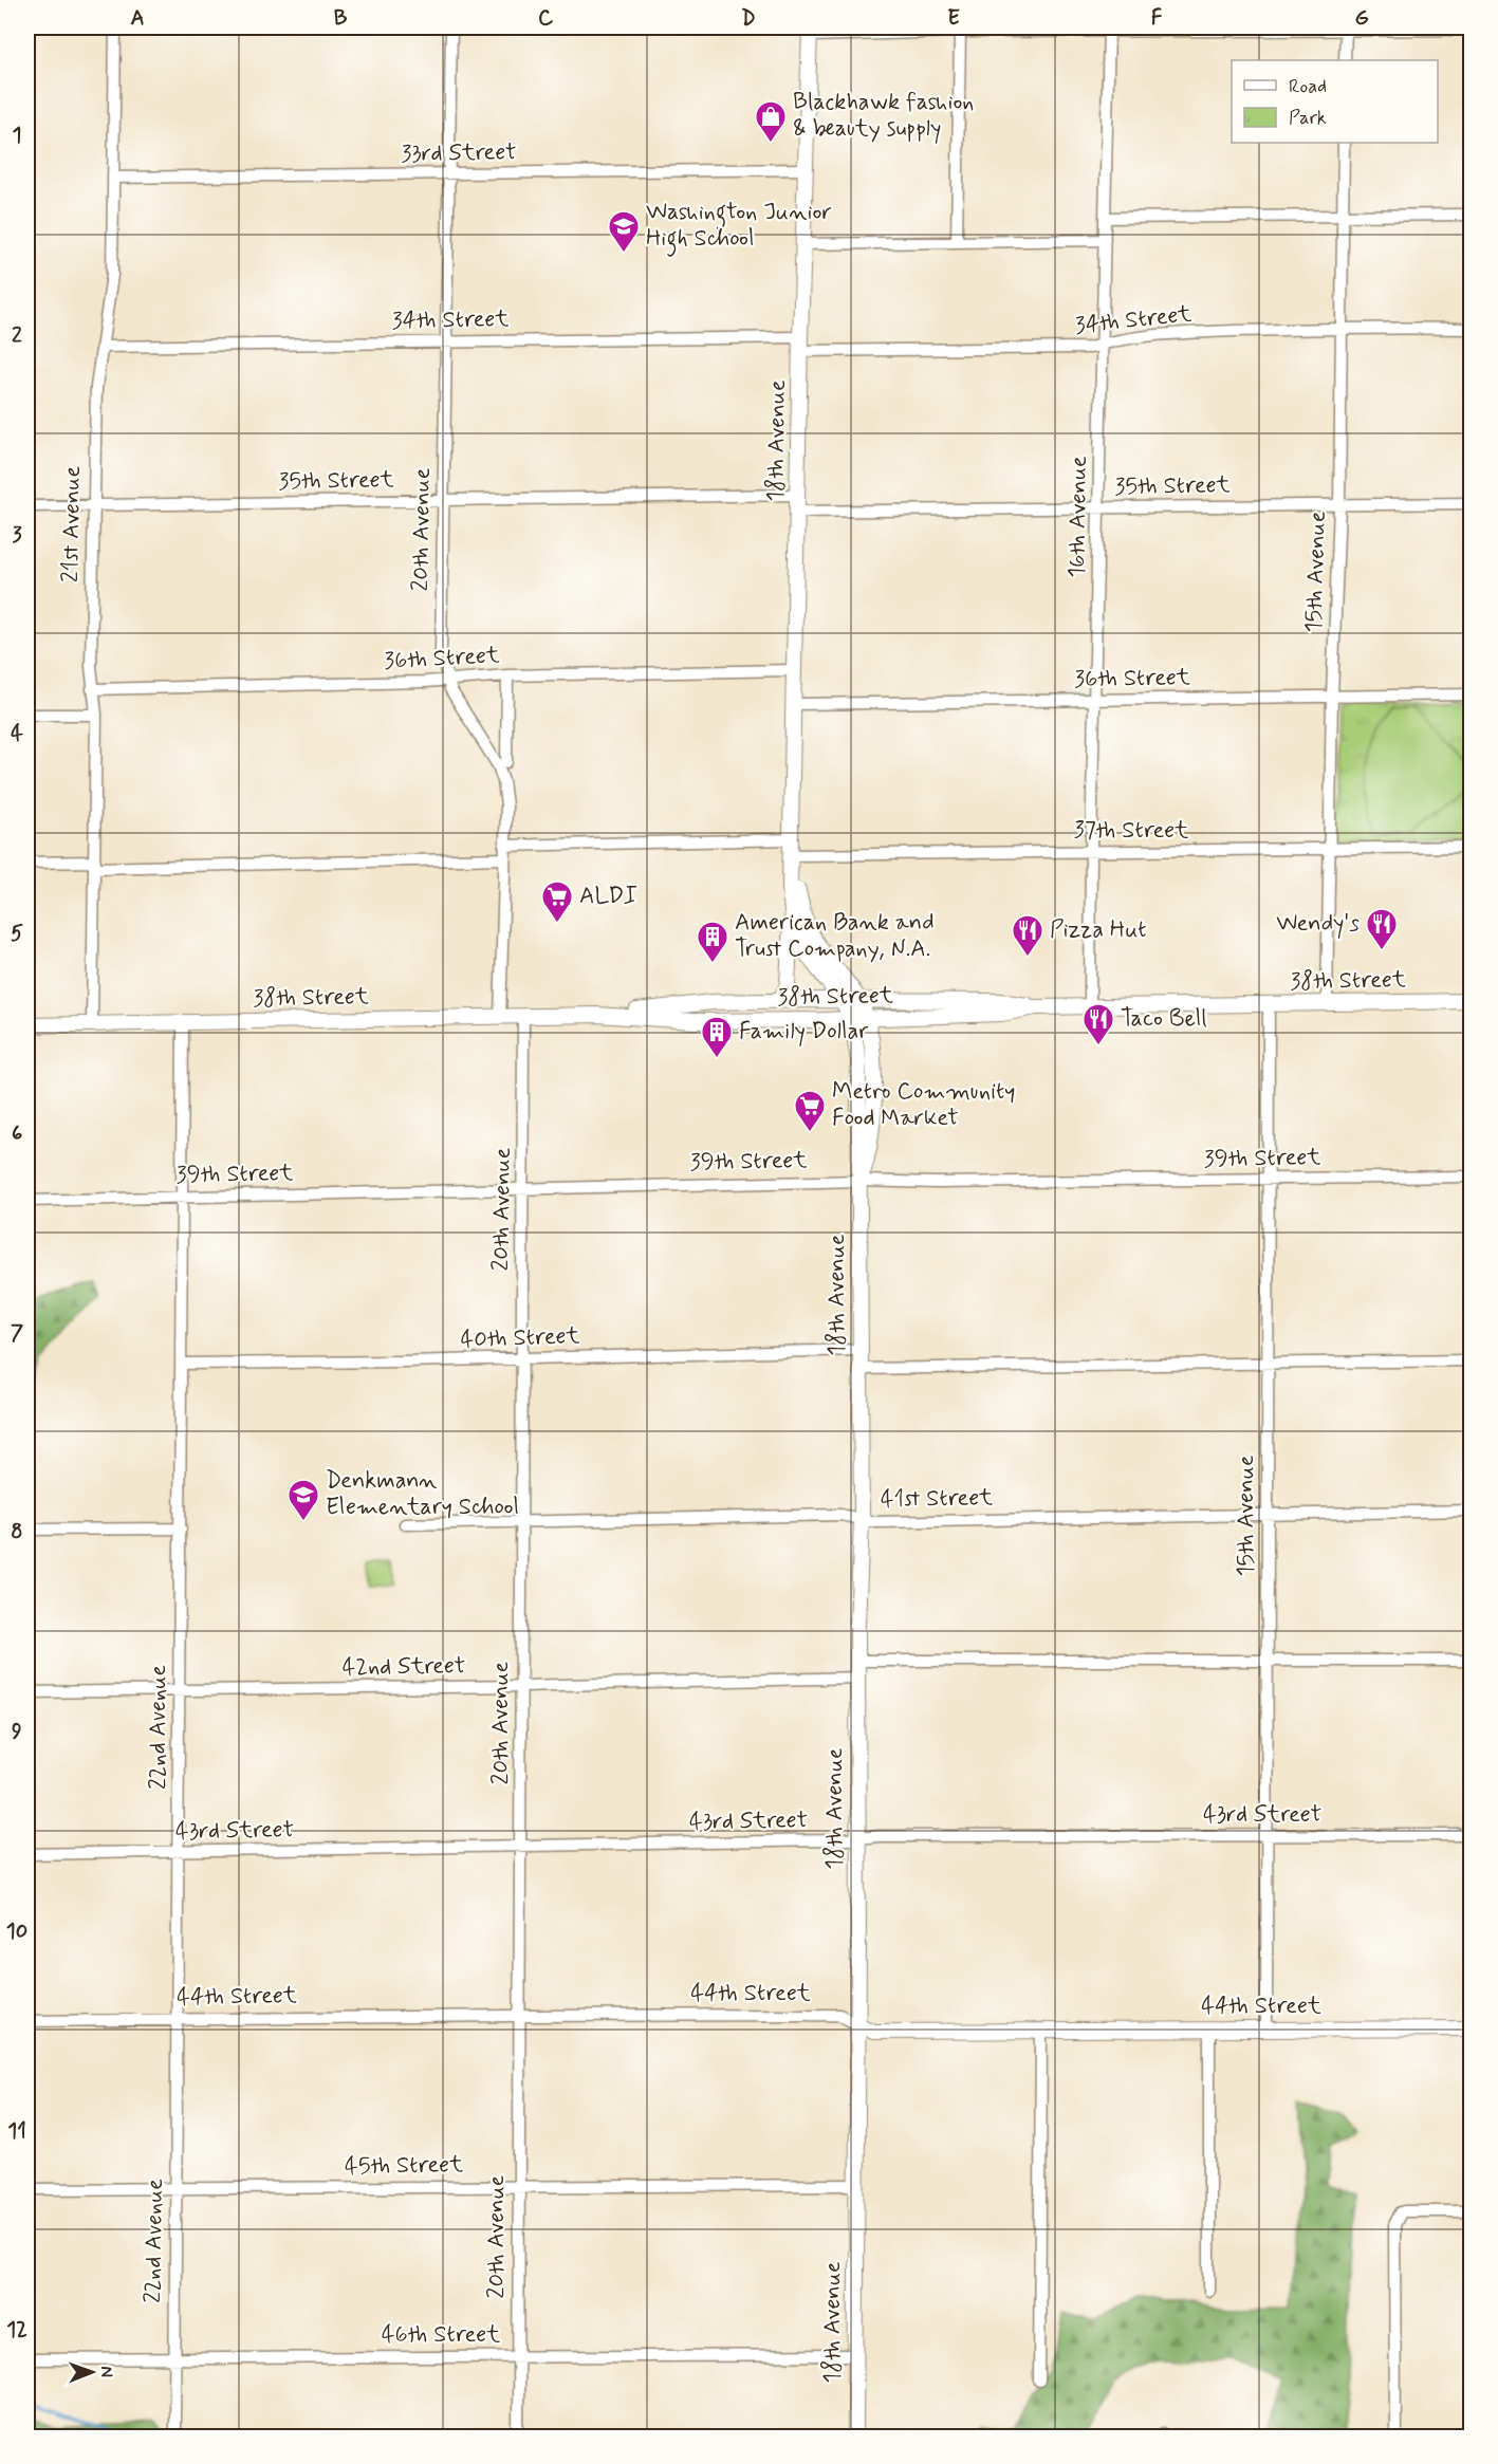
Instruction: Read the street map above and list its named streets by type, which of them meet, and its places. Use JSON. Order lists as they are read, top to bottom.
{
  "streets": {
    "street": [
      "33rd Street",
      "34th Street",
      "18th Avenue",
      "35th Street",
      "16th Avenue",
      "21st Avenue",
      "20th Avenue",
      "15th Avenue",
      "36th Street",
      "37th Street",
      "38th Street",
      "39th Street",
      "40th Street",
      "41st Street",
      "42nd Street",
      "22nd Avenue",
      "43rd Street",
      "44th Street",
      "45th Street",
      "46th Street"
    ]
  },
  "crossings": [
    ["33rd Street", "18th Avenue"],
    ["33rd Street", "21st Avenue"],
    ["33rd Street", "20th Avenue"],
    ["34th Street", "18th Avenue"],
    ["34th Street", "16th Avenue"],
    ["34th Street", "21st Avenue"],
    ["34th Street", "20th Avenue"],
    ["34th Street", "15th Avenue"],
    ["18th Avenue", "35th Street"],
    ["18th Avenue", "36th Street"],
    ["18th Avenue", "37th Street"],
    ["18th Avenue", "38th Street"],
    ["18th Avenue", "39th Street"],
    ["18th Avenue", "40th Street"],
    ["18th Avenue", "41st Street"],
    ["18th Avenue", "42nd Street"],
    ["18th Avenue", "43rd Street"],
    ["18th Avenue", "44th Street"],
    ["18th Avenue", "45th Street"],
    ["18th Avenue", "46th Street"],
    ["35th Street", "16th Avenue"],
    ["35th Street", "21st Avenue"],
    ["35th Street", "20th Avenue"],
    ["35th Street", "15th Avenue"],
    ["16th Avenue", "36th Street"],
    ["16th Avenue", "37th Street"],
    ["16th Avenue", "38th Street"],
    ["21st Avenue", "36th Street"],
    ["21st Avenue", "38th Street"],
    ["20th Avenue", "36th Street"],
    ["20th Avenue", "38th Street"],
    ["20th Avenue", "39th Street"],
    ["20th Avenue", "40th Street"],
    ["20th Avenue", "41st Street"],
    ["20th Avenue", "42nd Street"],
    ["20th Avenue", "43rd Street"],
    ["20th Avenue", "44th Street"],
    ["20th Avenue", "45th Street"],
    ["20th Avenue", "46th Street"],
    ["15th Avenue", "36th Street"],
    ["15th Avenue", "37th Street"],
    ["15th Avenue", "38th Street"],
    ["15th Avenue", "39th Street"],
    ["15th Avenue", "41st Street"],
    ["15th Avenue", "43rd Street"],
    ["15th Avenue", "44th Street"],
    ["38th Street", "22nd Avenue"],
    ["39th Street", "22nd Avenue"],
    ["40th Street", "22nd Avenue"],
    ["42nd Street", "22nd Avenue"],
    ["22nd Avenue", "43rd Street"],
    ["22nd Avenue", "44th Street"],
    ["22nd Avenue", "45th Street"],
    ["22nd Avenue", "46th Street"]
  ],
  "places": {
    "shop": ["Blackhawk fashion & beauty supply"],
    "school or university": ["Washington Junior High School", "Denkmann Elementary School"],
    "supermarket": ["ALDI", "Metro Community Food Market"],
    "restaurant": ["Wendy's", "Pizza Hut", "Taco Bell"],
    "building": ["American Bank and Trust Company, N.A.", "Family Dollar"]
  },
  "legend": ["Road", "Park"],
  "north": "right",
  "grid": {
    "columns": [
      "A",
      "B",
      "C",
      "D",
      "E",
      "F",
      "G"
    ],
    "rows": [
      "1",
      "2",
      "3",
      "4",
      "5",
      "6",
      "7",
      "8",
      "9",
      "10",
      "11",
      "12"
    ]
  }
}
